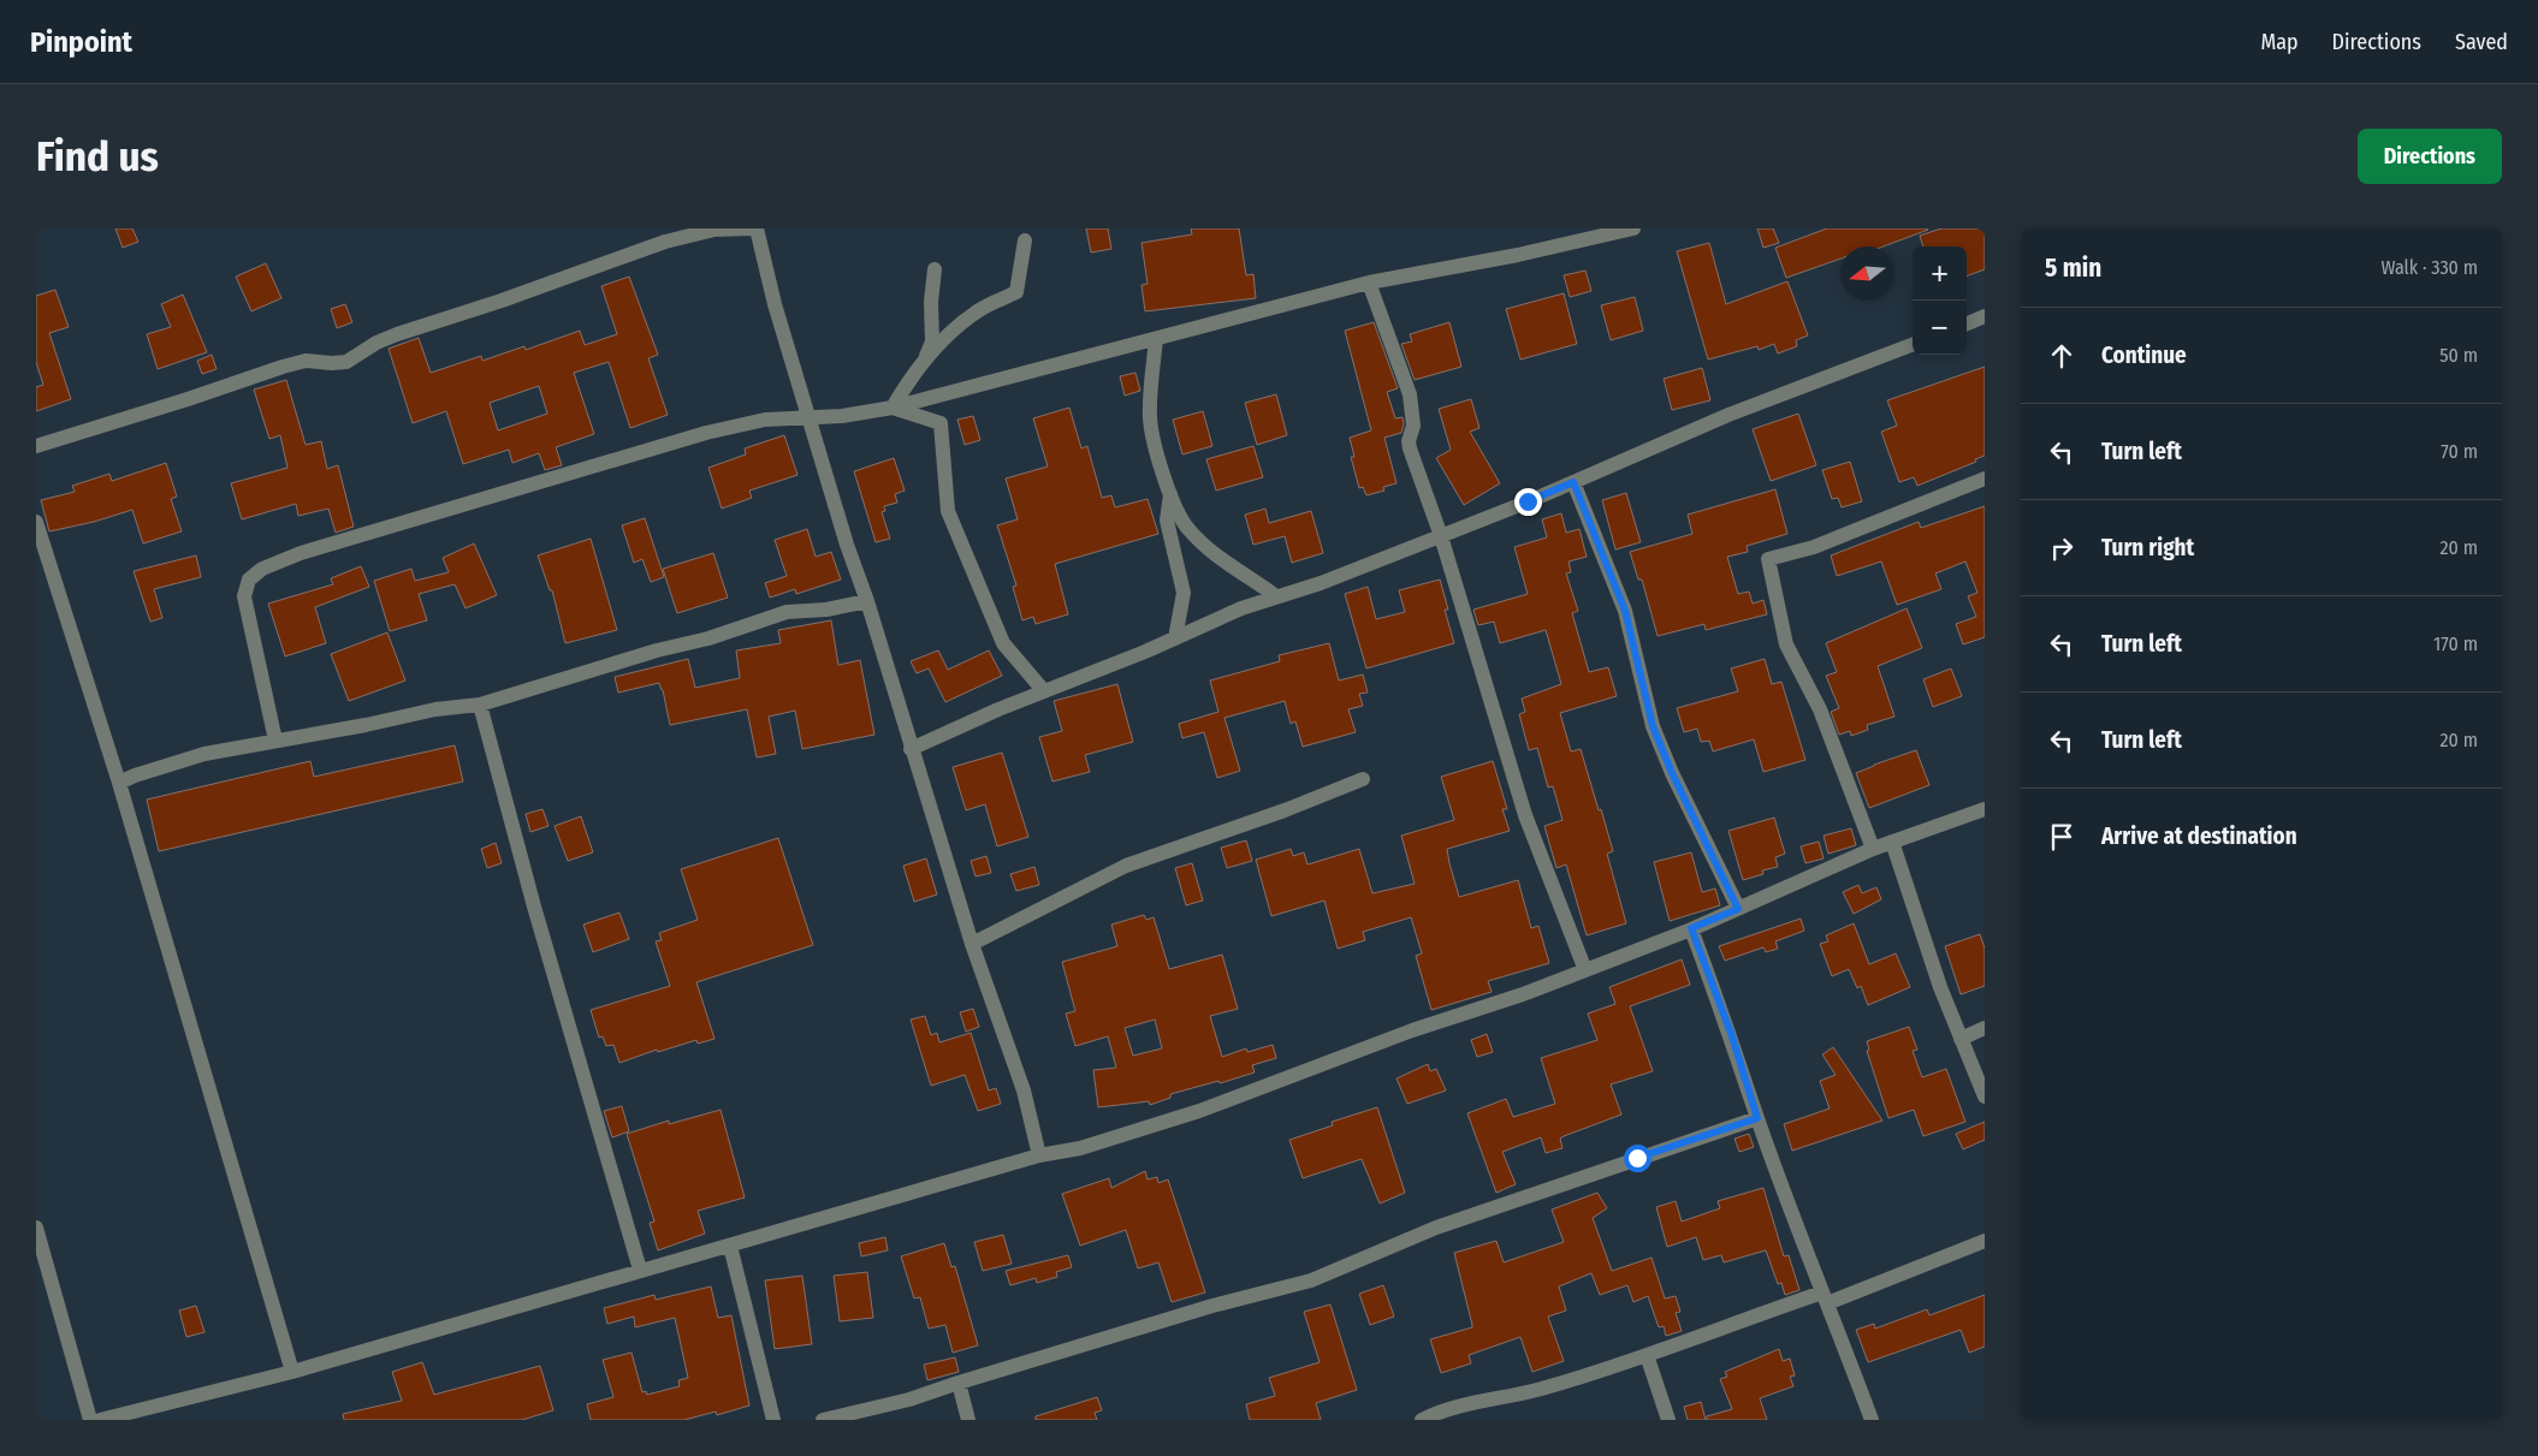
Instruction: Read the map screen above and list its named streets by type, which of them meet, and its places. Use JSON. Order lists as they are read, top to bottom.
{
  "north": "left",
  "page": {
    "header": "Pinpoint",
    "nav": ["Map", "Directions", "Saved"],
    "buttons": "Directions",
    "title": "Find us",
    "heading": ["5 min", "Walk · 330 m"],
    "map_buttons": ["+", "−"],
    "list": [
      ["Continue", "50 m"],
      ["Turn left", "70 m"],
      ["Turn right", "20 m"],
      ["Turn left", "170 m"],
      ["Turn left", "20 m"],
      "Arrive at destination"
    ]
  }
}
